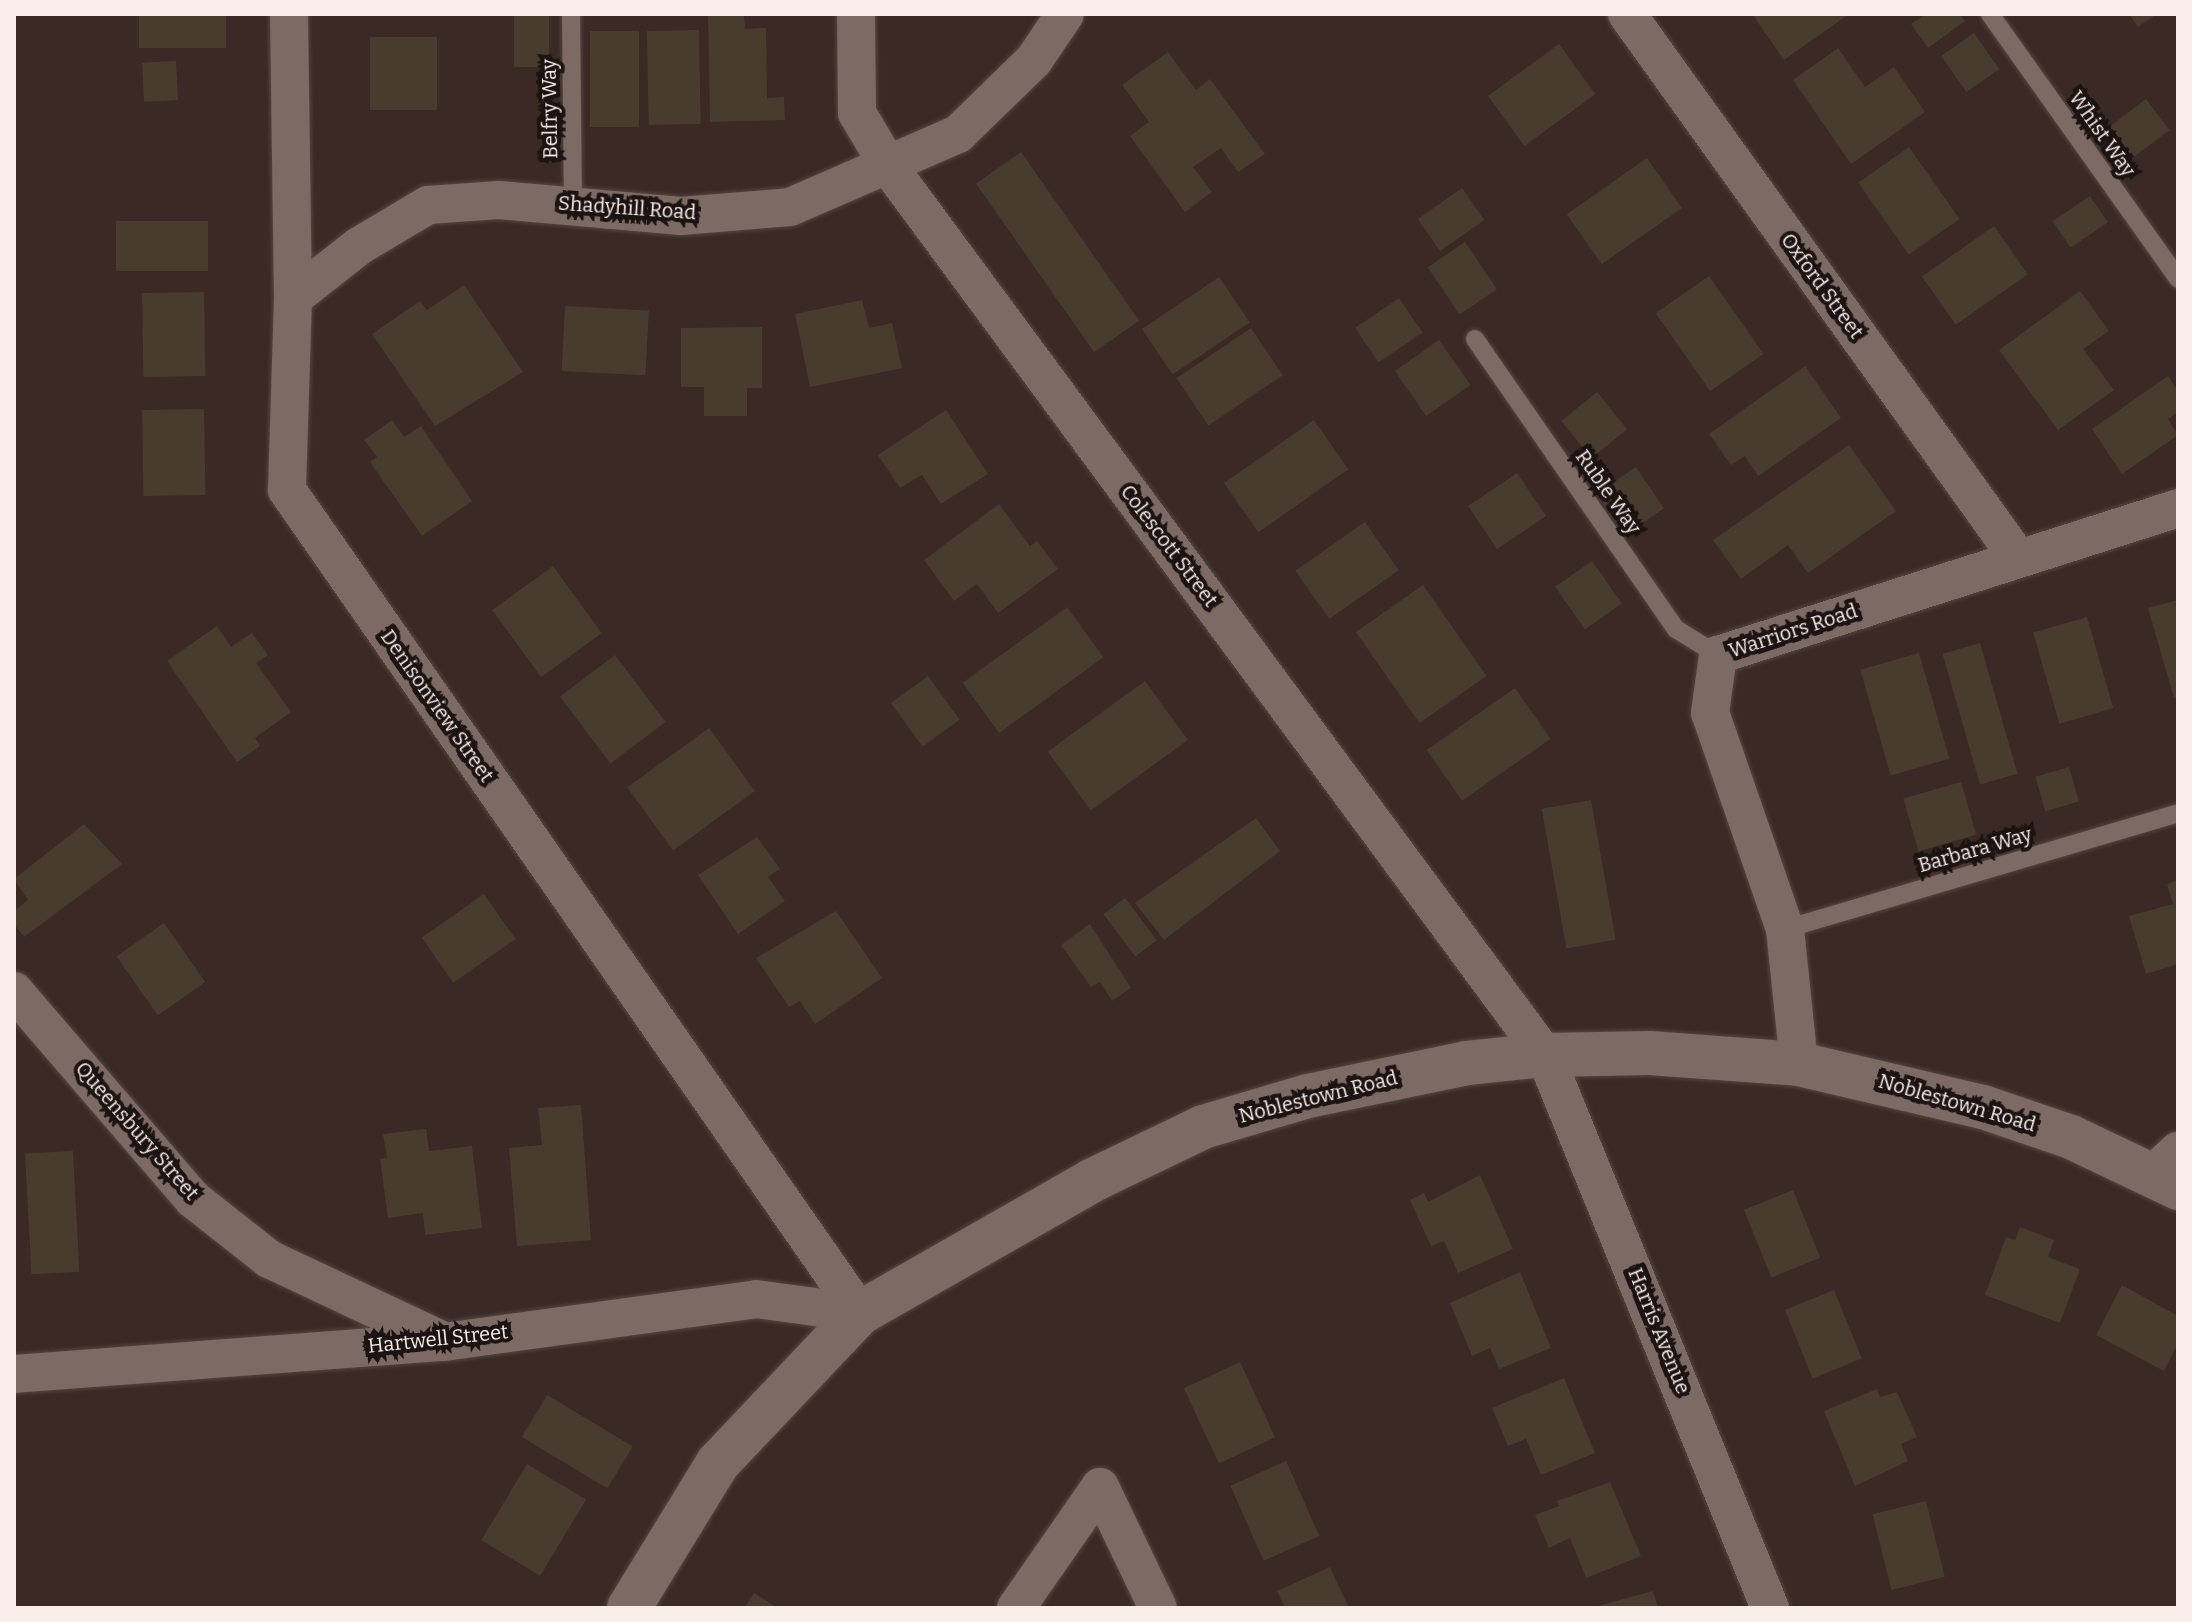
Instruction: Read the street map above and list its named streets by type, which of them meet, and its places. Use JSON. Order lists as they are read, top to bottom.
{
  "streets": {
    "main road": ["Noblestown Road"],
    "street": [
      "Shadyhill Road",
      "Oxford Street",
      "Colescott Street",
      "Warriors Road",
      "Denisonview Street",
      "Queensbury Street",
      "Harris Avenue",
      "Hartwell Street"
    ],
    "lane": [
      "Belfry Way",
      "Whist Way",
      "Ruble Way",
      "Barbara Way"
    ]
  },
  "crossings": [
    ["Belfry Way", "Shadyhill Road"],
    ["Shadyhill Road", "Colescott Street"],
    ["Shadyhill Road", "Denisonview Street"],
    ["Oxford Street", "Warriors Road"],
    ["Ruble Way", "Warriors Road"],
    ["Colescott Street", "Noblestown Road"],
    ["Colescott Street", "Harris Avenue"],
    ["Warriors Road", "Barbara Way"],
    ["Warriors Road", "Noblestown Road"],
    ["Denisonview Street", "Noblestown Road"],
    ["Denisonview Street", "Hartwell Street"],
    ["Noblestown Road", "Harris Avenue"],
    ["Noblestown Road", "Hartwell Street"],
    ["Queensbury Street", "Hartwell Street"]
  ]
}
